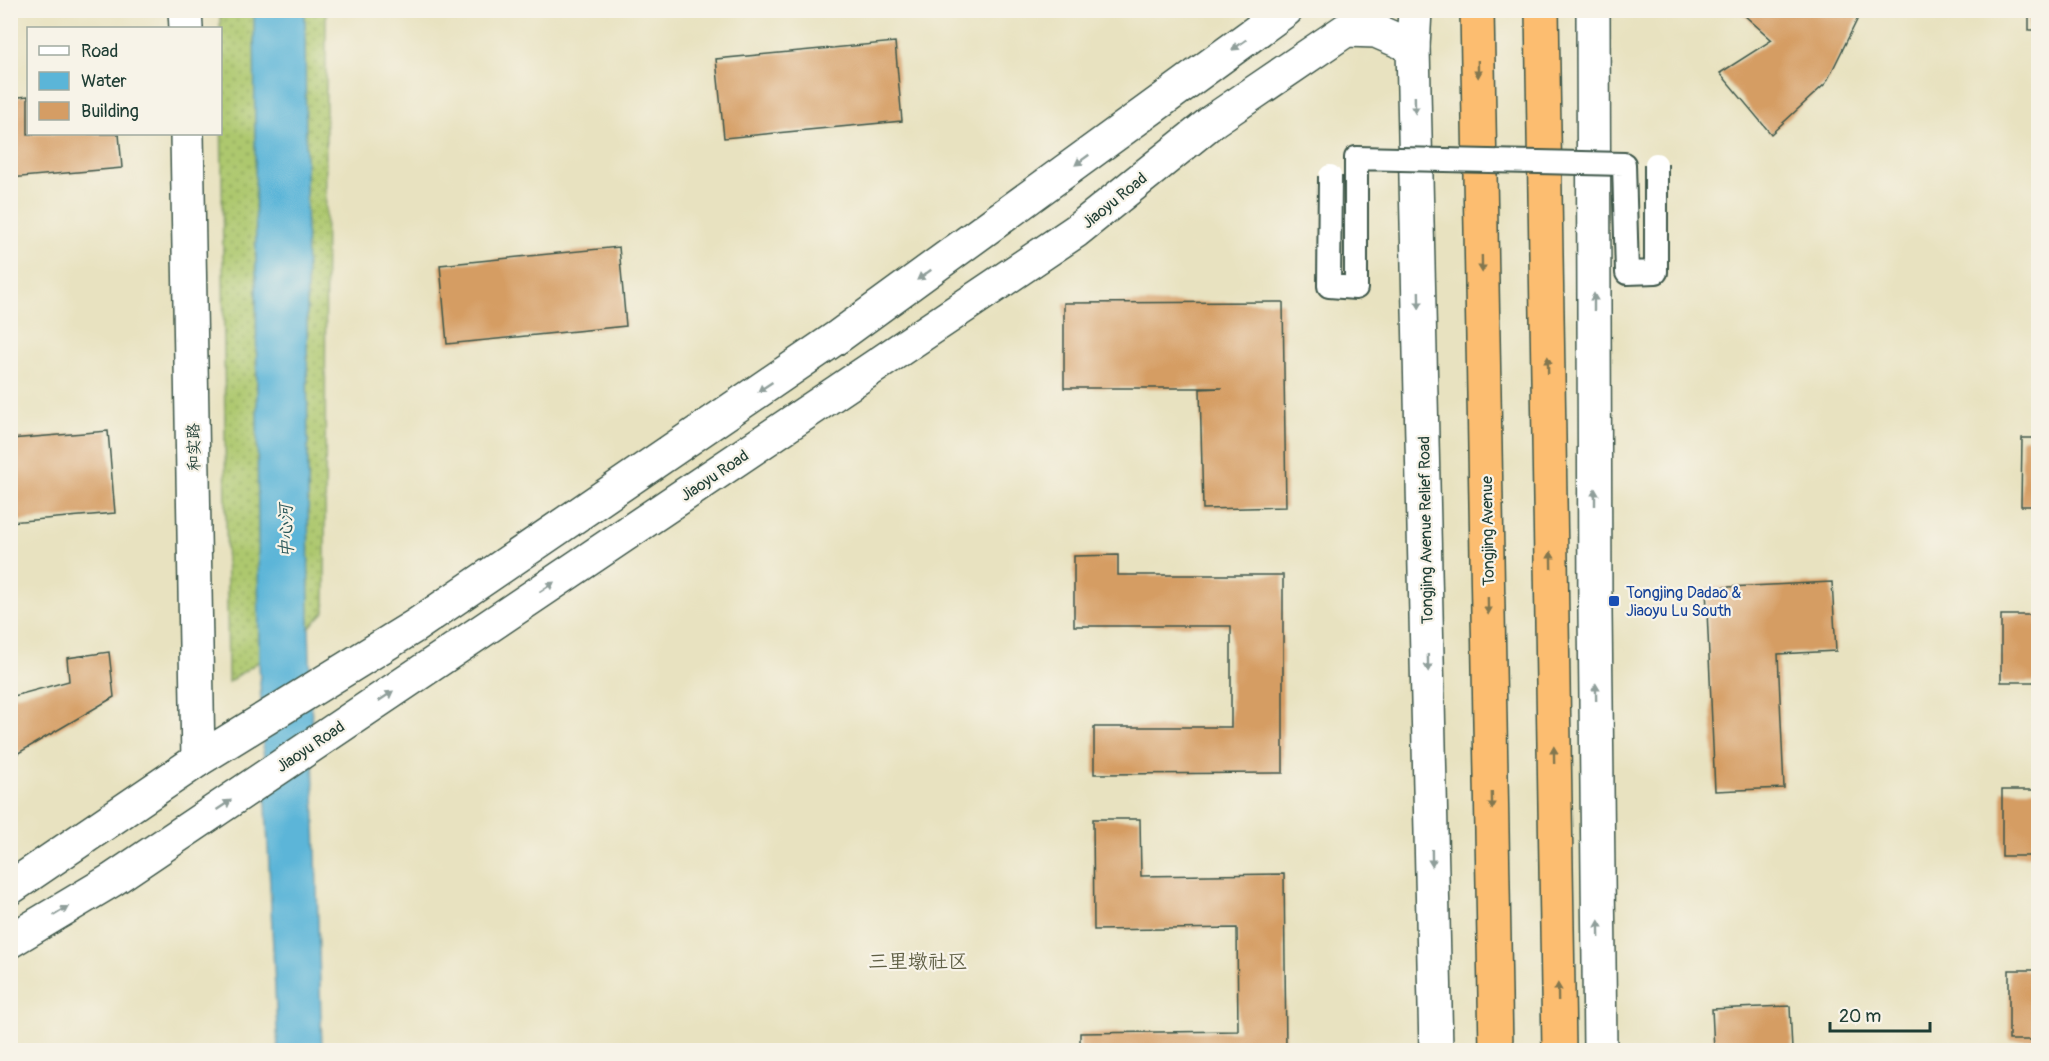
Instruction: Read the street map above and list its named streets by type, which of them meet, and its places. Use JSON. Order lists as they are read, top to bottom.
{
  "streets": {
    "highway": ["Tongjing Avenue"],
    "street": ["Jiaoyu Road", "和实路", "Tongjing Avenue Relief Road"]
  },
  "crossings": [
    ["Jiaoyu Road", "Tongjing Avenue Relief Road"]
  ],
  "districts": ["三里墩社区"],
  "water": ["中心河"],
  "places": {
    "transit": ["Tongjing Dadao & Jiaoyu Lu South"]
  },
  "legend": ["Road", "Water", "Building"],
  "scale_bar": "20 m"
}
